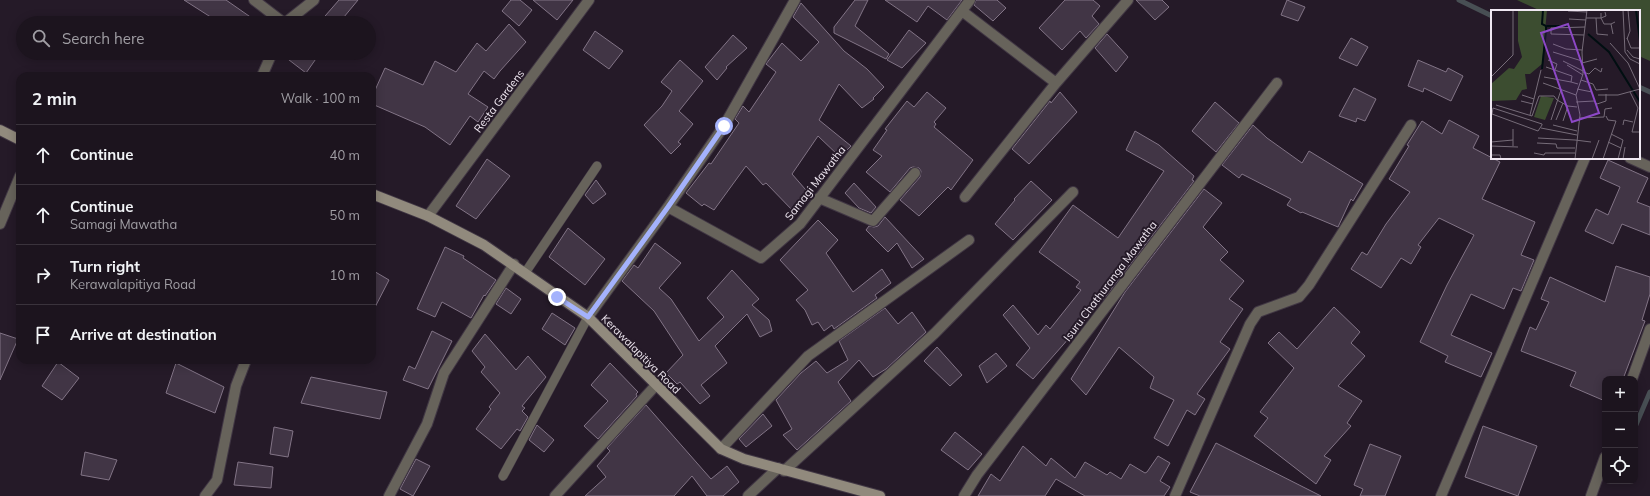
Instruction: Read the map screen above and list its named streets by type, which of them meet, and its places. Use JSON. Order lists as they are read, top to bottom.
{
  "streets": {
    "street": [
      "Resta Gardens",
      "Samagi Mawatha",
      "Isuru Chathuranga Mawatha",
      "Kerawalapitiya Road"
    ]
  },
  "crossings": [
    ["Resta Gardens", "Kerawalapitiya Road"]
  ],
  "page": {
    "search": "Search here",
    "heading": ["2 min", "Walk · 100 m"],
    "list": [
      ["Continue", "40 m"],
      ["Continue", "Samagi Mawatha", "50 m"],
      ["Turn right", "Kerawalapitiya Road", "10 m"],
      "Arrive at destination"
    ],
    "map_buttons": ["+", "−"]
  }
}
